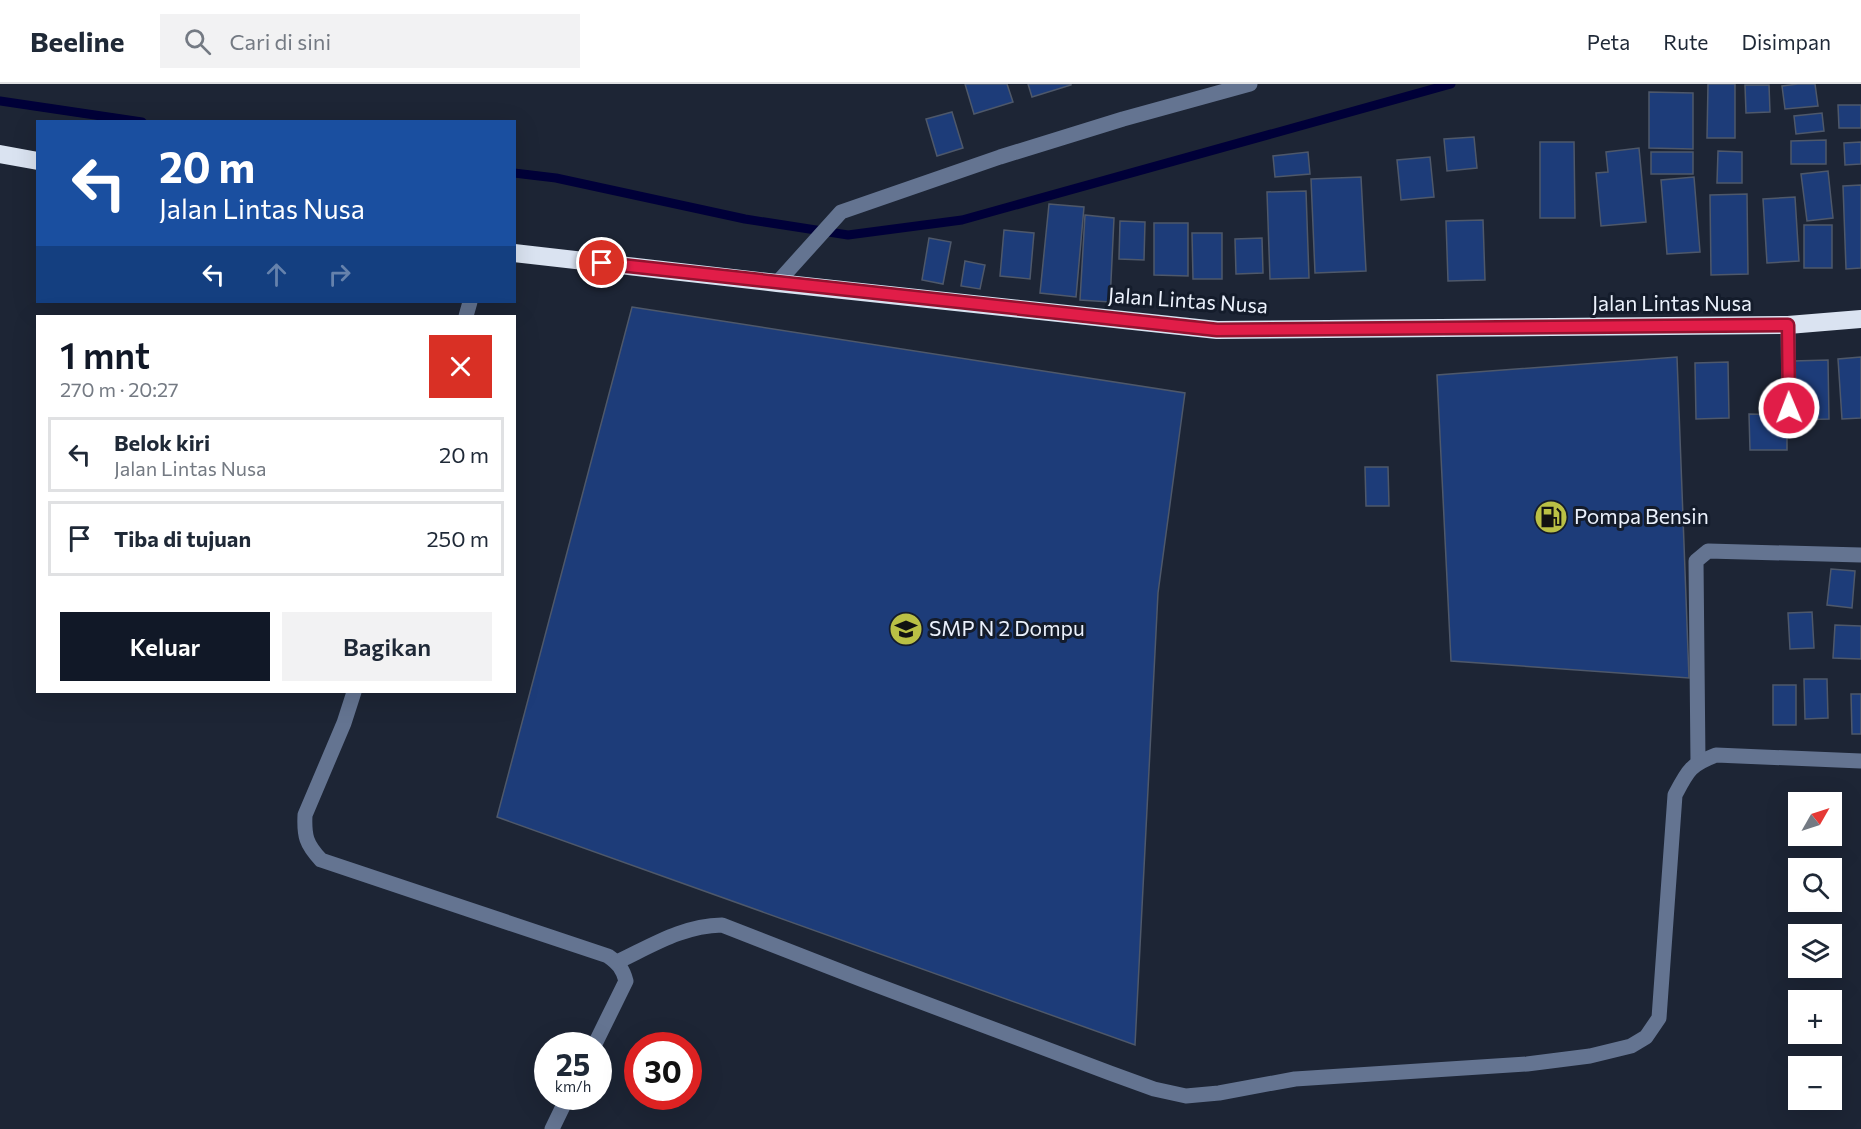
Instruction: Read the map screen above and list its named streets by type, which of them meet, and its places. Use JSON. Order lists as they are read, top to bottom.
{
  "streets": {
    "highway": ["Jalan Lintas Nusa"]
  },
  "places": {
    "fuel station": ["Pompa Bensin"],
    "school or university": ["SMP N 2 Dompu"]
  },
  "north": "top right",
  "page": {
    "header": "Beeline",
    "search": "Cari di sini",
    "nav": ["Peta", "Rute", "Disimpan"],
    "turn": ["20 m", "Jalan Lintas Nusa"],
    "heading": ["1 mnt", "270 m · 20:27"],
    "list": [
      {
        "name": "Belok kiri",
        "note": "Jalan Lintas Nusa",
        "value": "20 m"
      },
      {
        "name": "Tiba di tujuan",
        "value": "250 m"
      }
    ],
    "buttons": ["Keluar", "Bagikan"],
    "map_buttons": ["+", "−"],
    "speed": "25 km/h",
    "limit": "30"
  }
}
